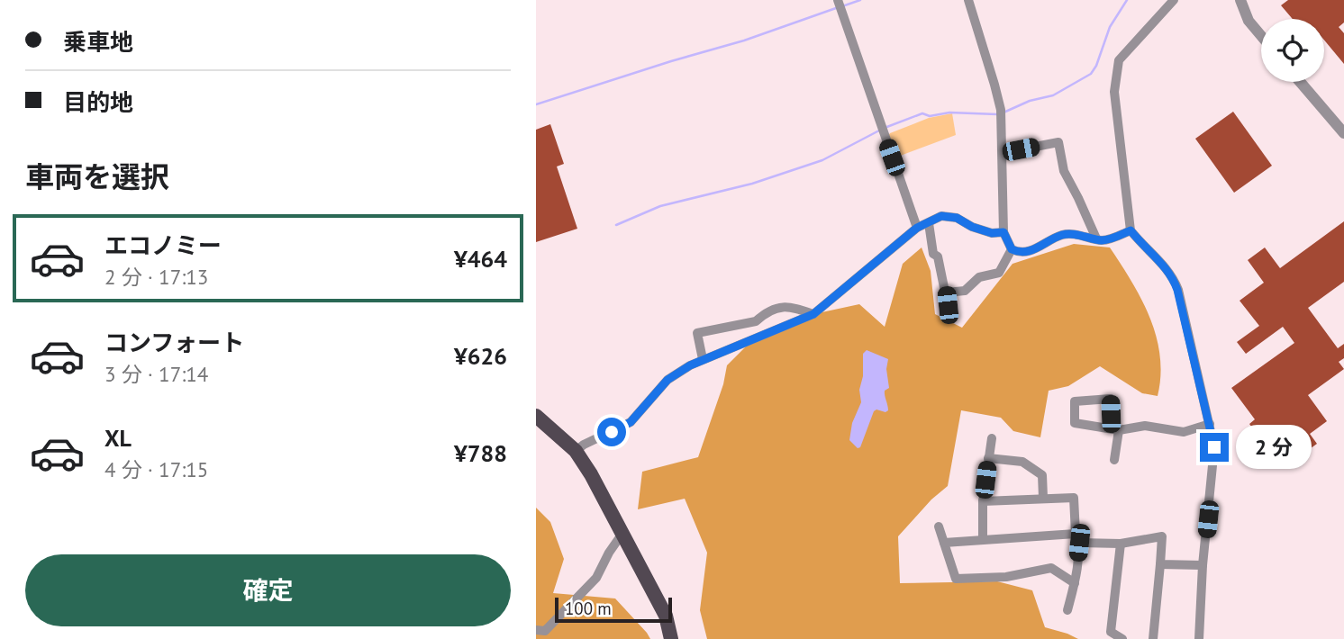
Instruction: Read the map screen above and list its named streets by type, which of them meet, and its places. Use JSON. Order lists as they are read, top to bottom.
{
  "scale_bar": "100 m",
  "page": {
    "banner": ["乗車地", "目的地"],
    "heading": "車両を選択",
    "list": [
      {
        "name": "エコノミー",
        "note": "2 分 · 17:13",
        "value": "¥464"
      },
      {
        "name": "コンフォート",
        "note": "3 分 · 17:14",
        "value": "¥626"
      },
      {
        "name": "XL",
        "note": "4 分 · 17:15",
        "value": "¥788"
      }
    ],
    "bubble": "2 分",
    "buttons": "確定",
    "scale": "100 m"
  }
}
